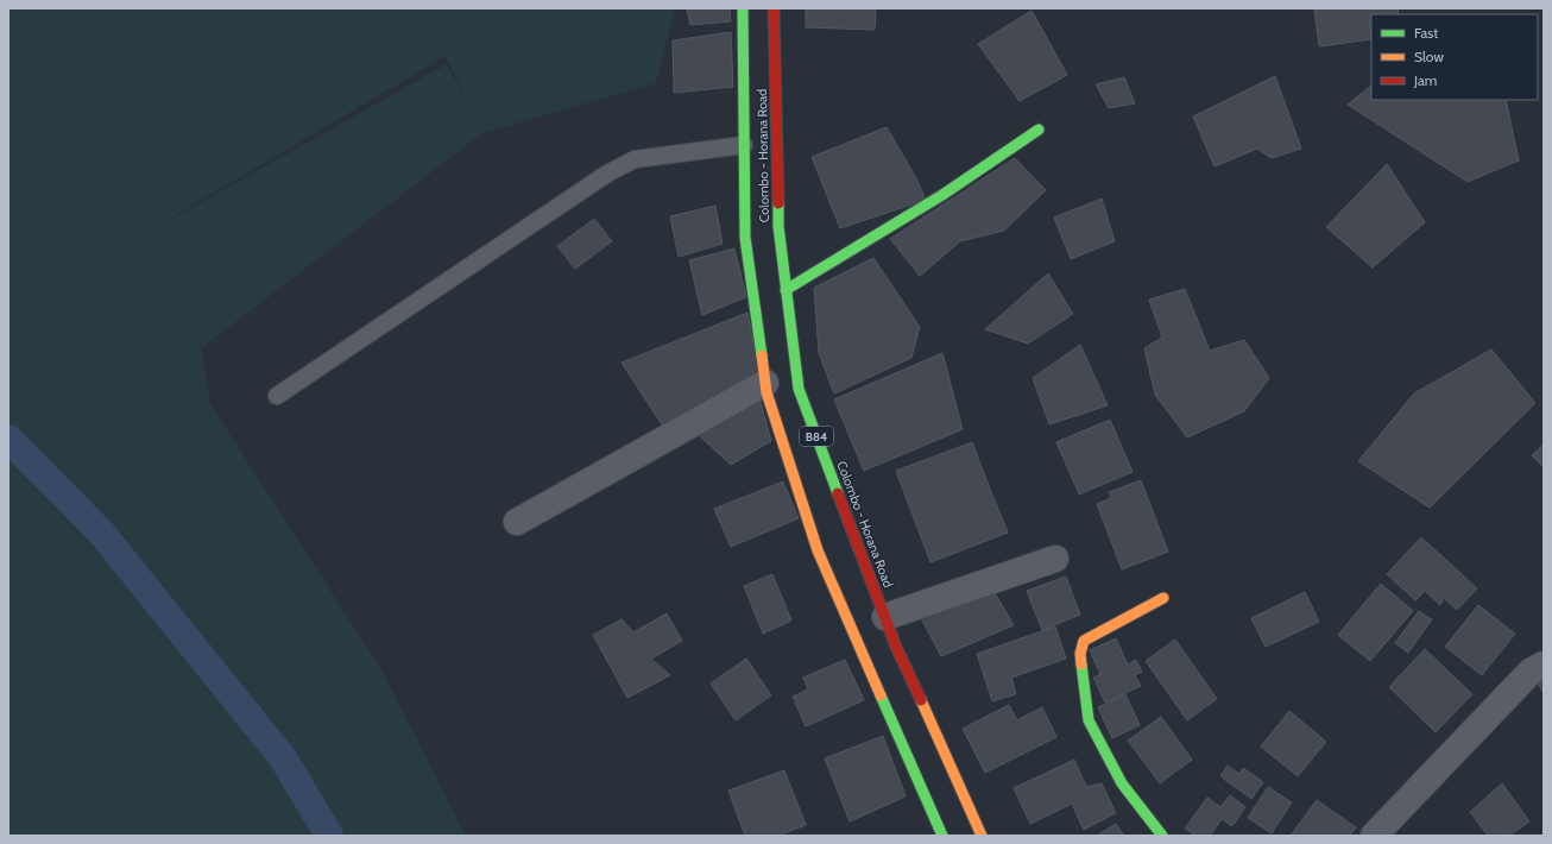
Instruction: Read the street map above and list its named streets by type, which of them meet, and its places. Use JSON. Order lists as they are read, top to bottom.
{
  "streets": {
    "main road": ["Colombo - Horana Road", "B84"]
  },
  "legend": ["Fast", "Slow", "Jam"]
}
